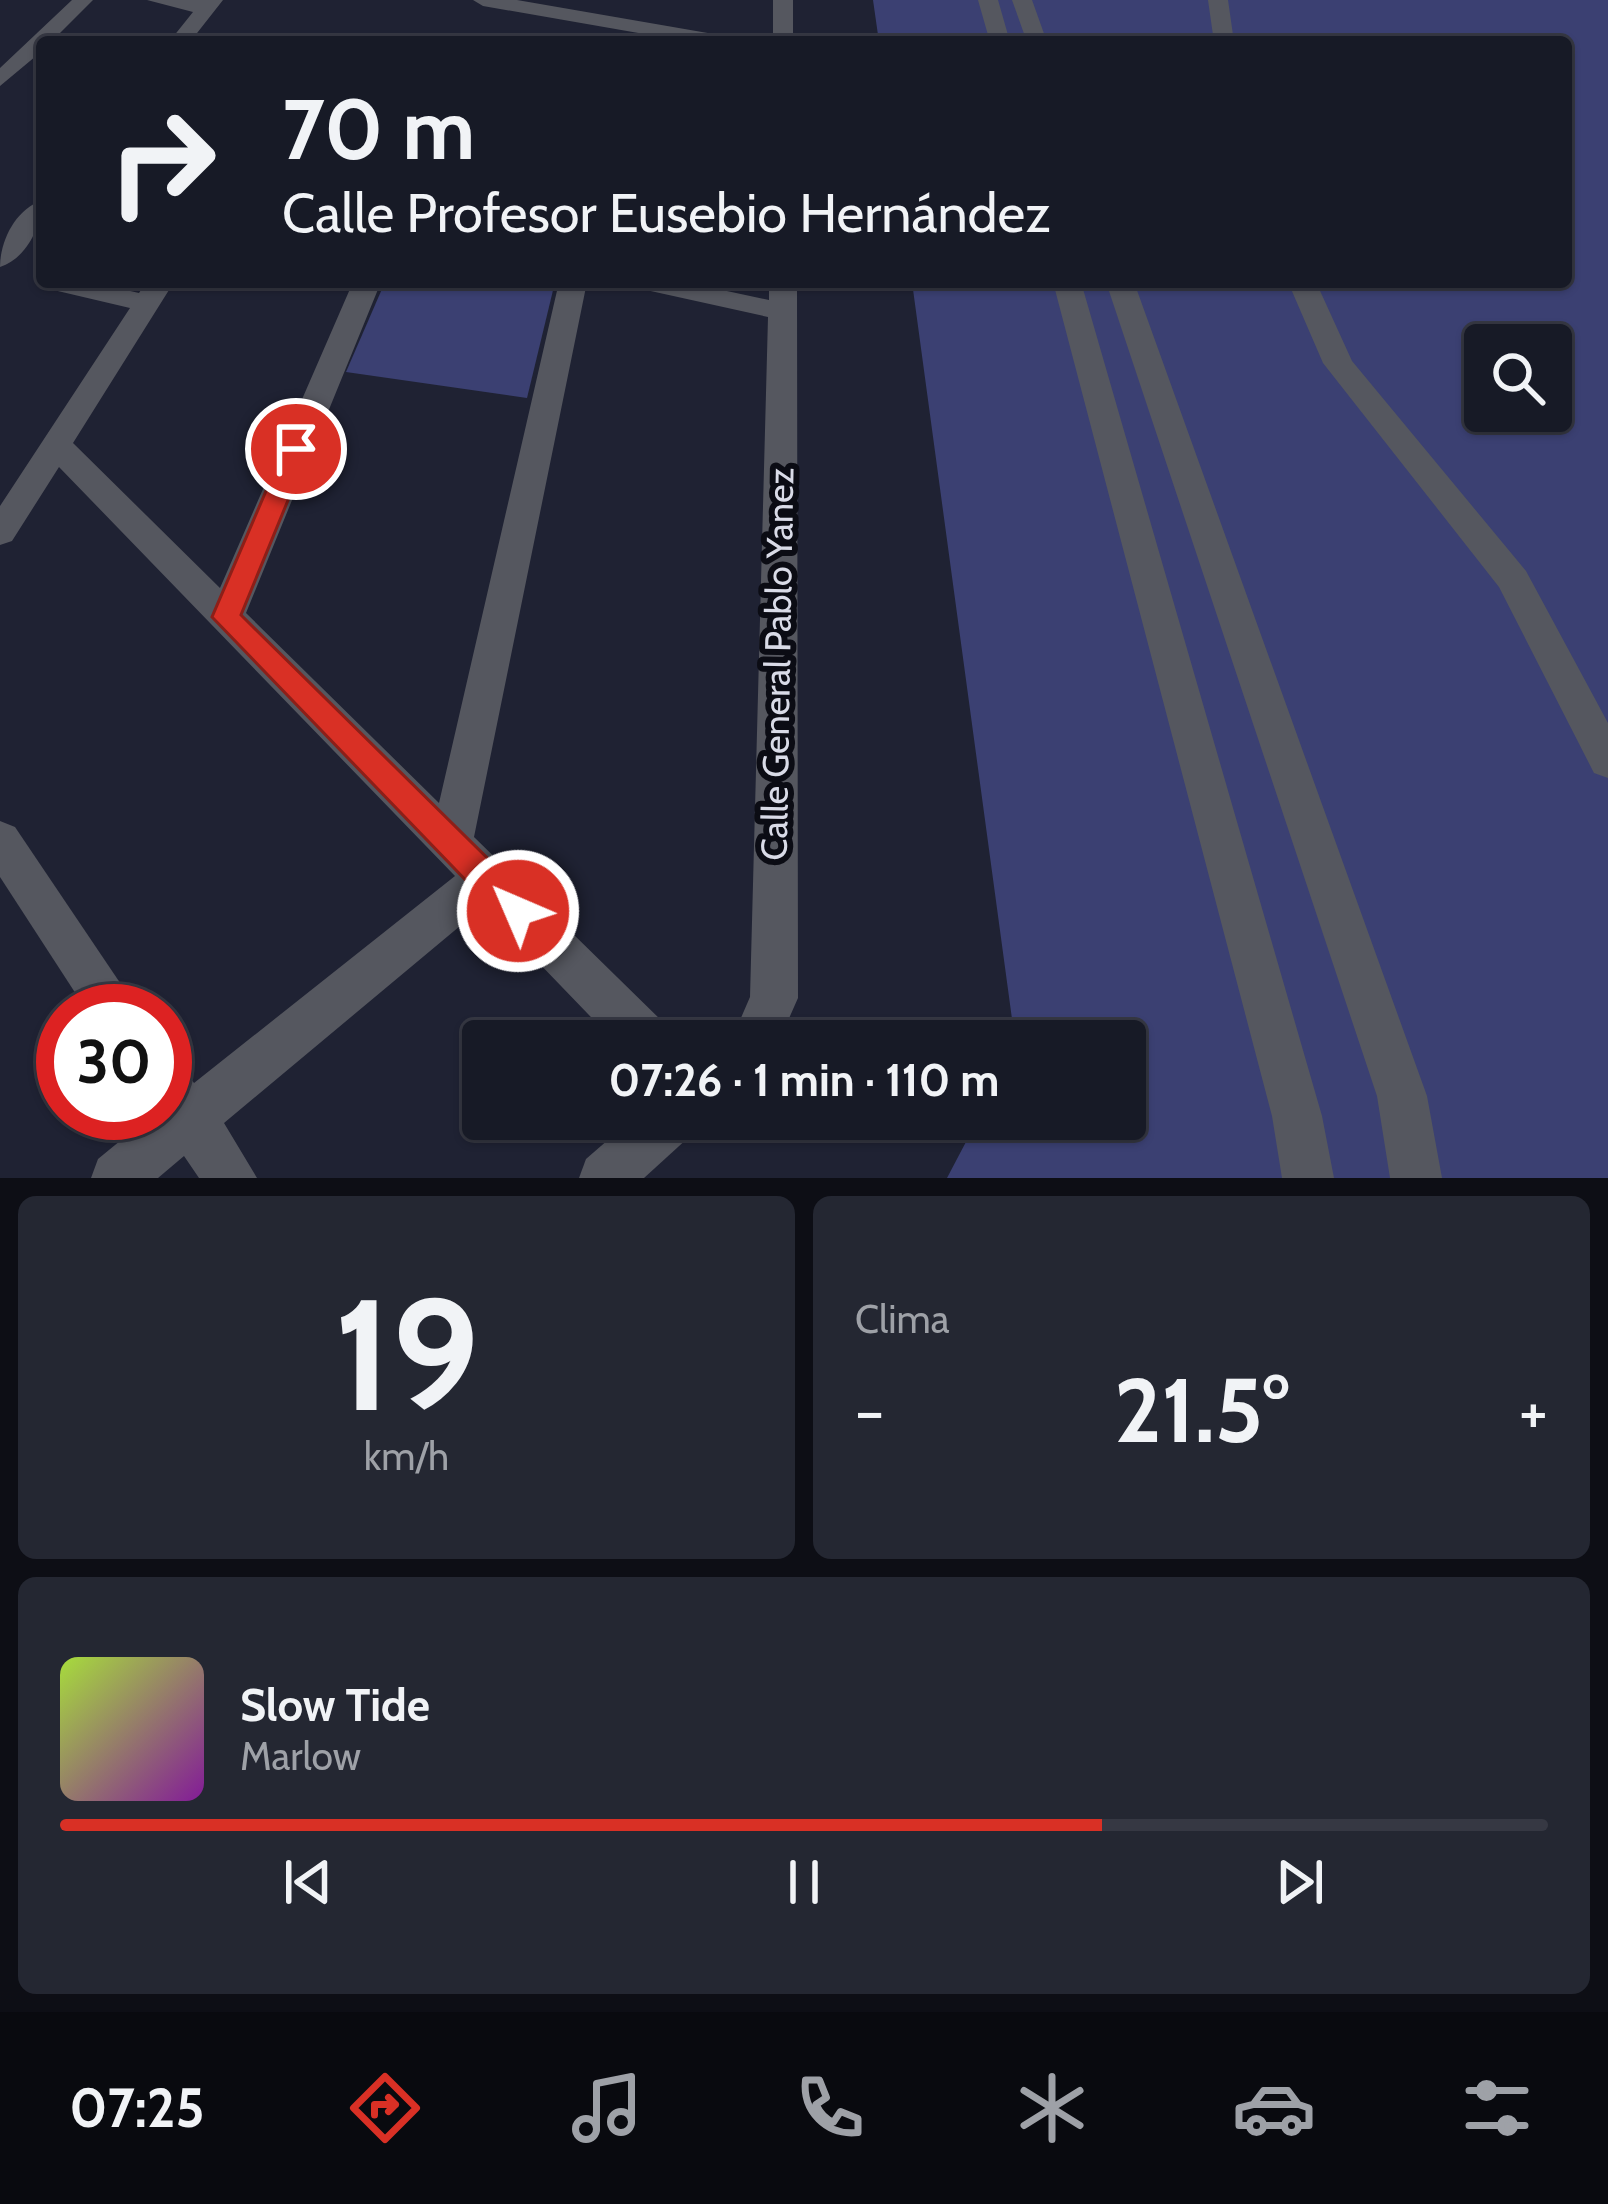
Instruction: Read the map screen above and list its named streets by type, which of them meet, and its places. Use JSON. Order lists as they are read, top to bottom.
{
  "streets": {
    "street": ["Calle General Pablo Yanez"]
  },
  "page": {
    "turn": ["70 m", "Calle Profesor Eusebio Hernández"],
    "limit": "30",
    "trip": "07:26 · 1 min · 110 m",
    "tile": [
      ["19", "km/h"],
      "Clima"
    ],
    "heat": ["−", "21.5°", "+"],
    "song": ["Slow Tide", "Marlow"],
    "tabs": "07:25"
  }
}
